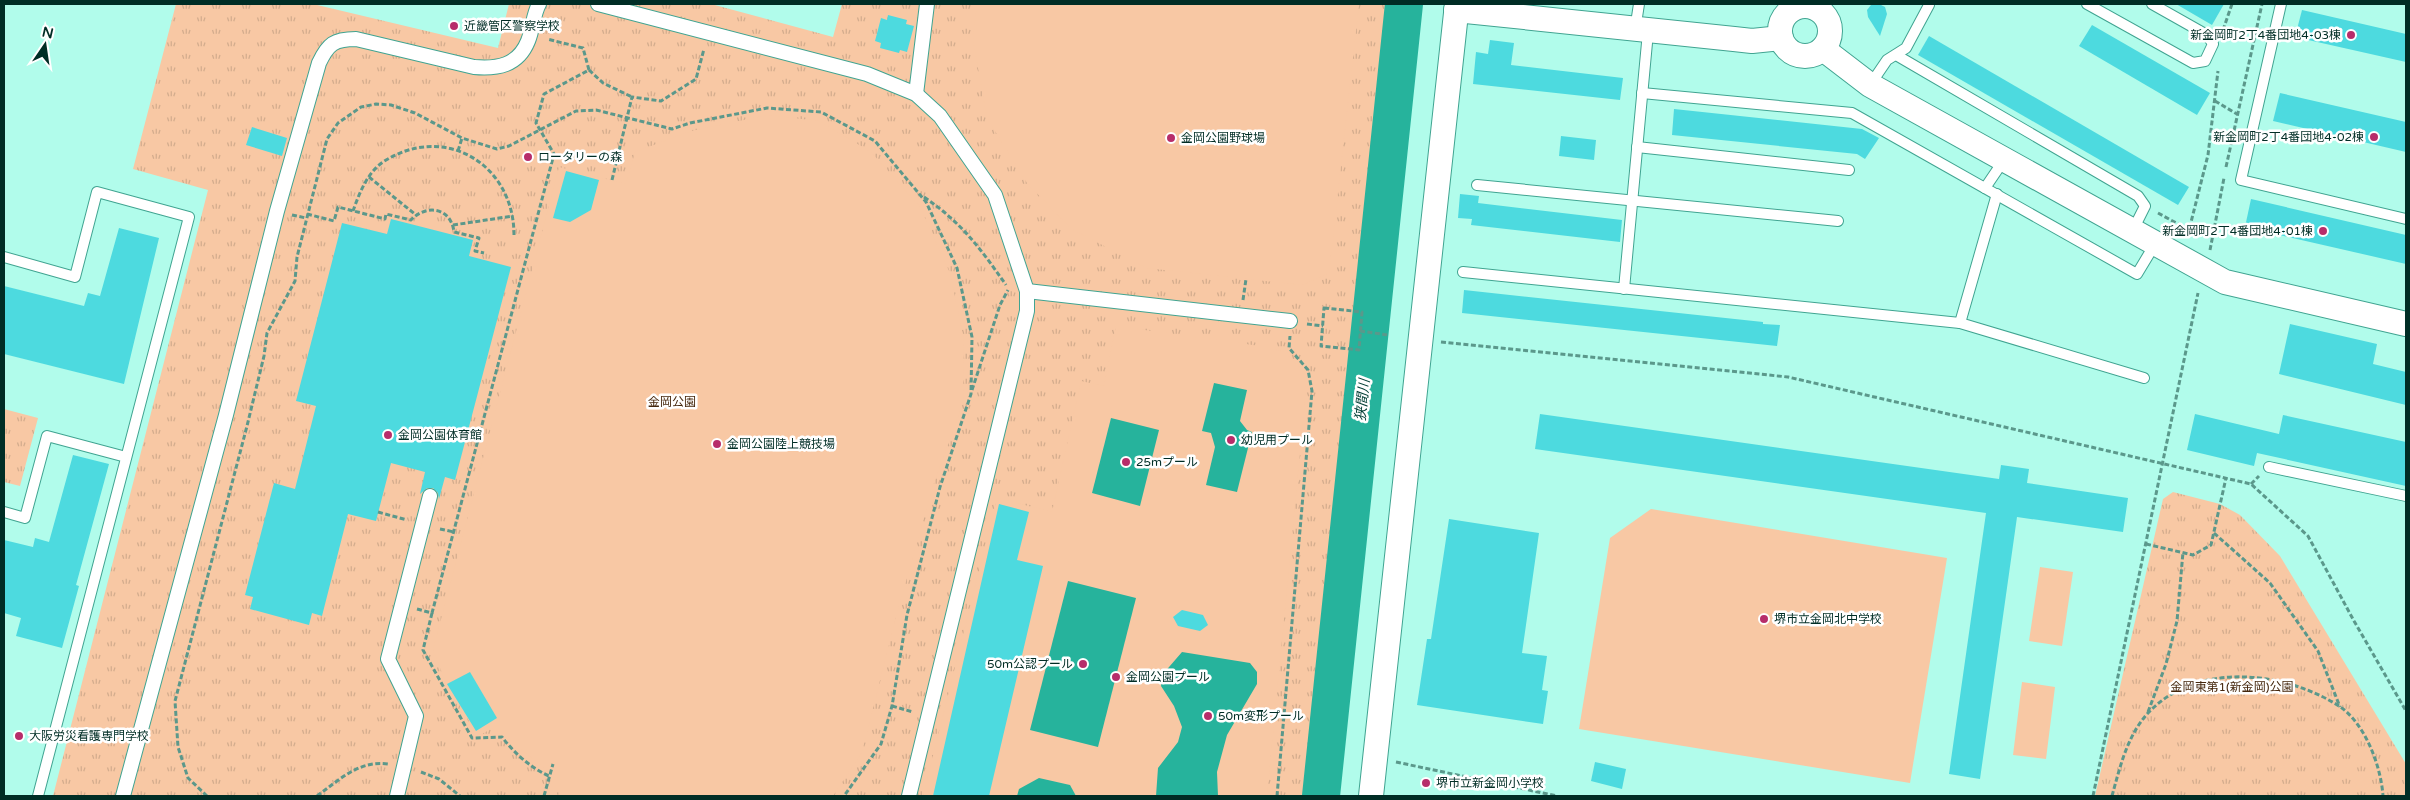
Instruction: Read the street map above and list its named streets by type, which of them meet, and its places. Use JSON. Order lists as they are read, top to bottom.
{
  "water": ["狭間川"],
  "parks": ["金岡公園", "金岡東第1(新金岡)公園"],
  "places": [
    "近畿管区警察学校",
    "新金岡町2丁4番団地4-03棟",
    "新金岡町2丁4番団地4-02棟",
    "金岡公園野球場",
    "ロータリーの森",
    "新金岡町2丁4番団地4-01棟",
    "金岡公園体育館",
    "幼児用プール",
    "金岡公園陸上競技場",
    "25mプール",
    "堺市立金岡北中学校",
    "50m公認プール",
    "金岡公園プール",
    "50m変形プール",
    "大阪労災看護専門学校",
    "堺市立新金岡小学校"
  ],
  "north": "top"
}
